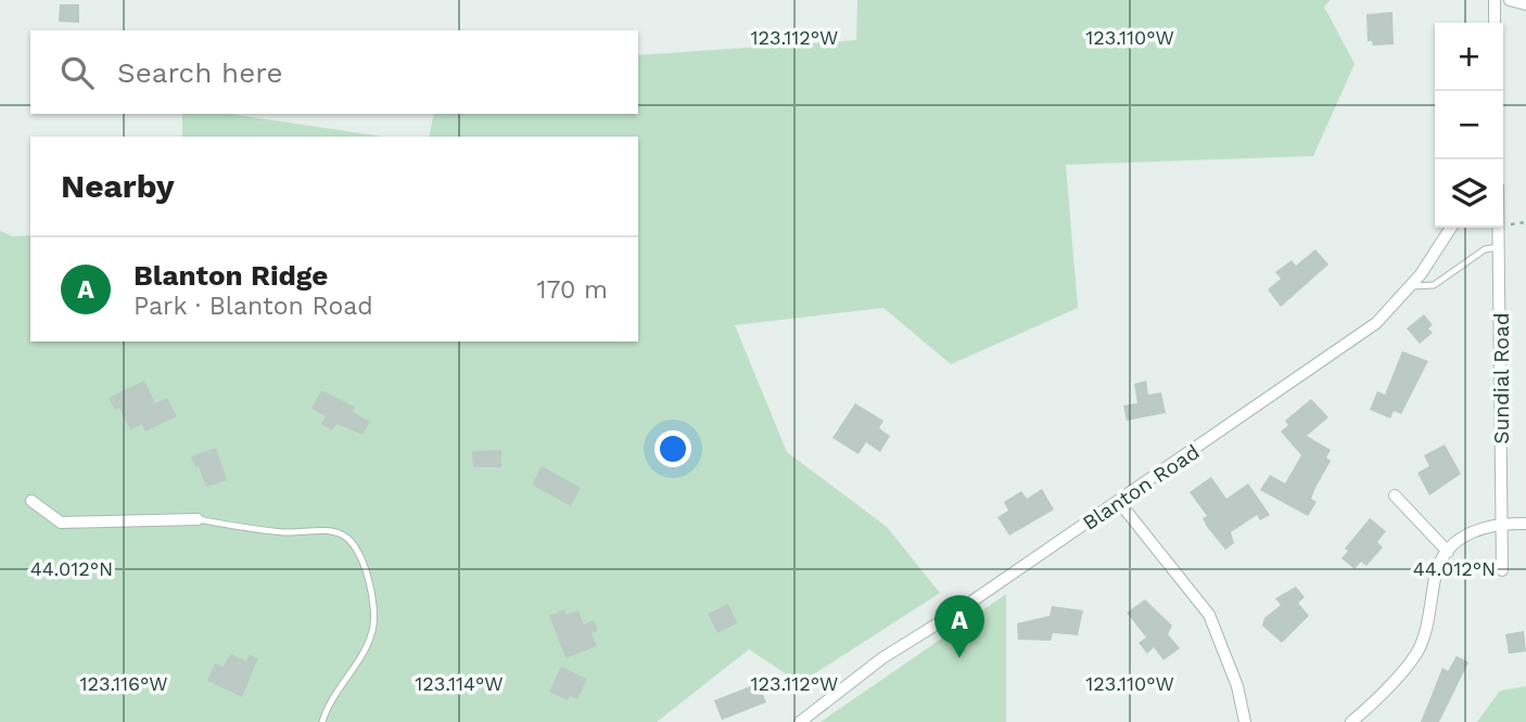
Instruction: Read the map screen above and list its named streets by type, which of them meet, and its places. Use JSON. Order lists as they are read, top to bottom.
{
  "streets": {
    "street": ["Sundial Road", "Blanton Road"]
  },
  "page": {
    "map_buttons": ["+", "−"],
    "search": "Search here",
    "heading": "Nearby",
    "list": [
      {
        "mark": "A",
        "name": "Blanton Ridge",
        "note": "Park · Blanton Road",
        "value": "170 m"
      }
    ],
    "pins": "A"
  },
  "coordinates": [
    "123.112°W",
    "123.110°W",
    "44.012°N",
    "123.116°W",
    "123.114°W"
  ]
}
